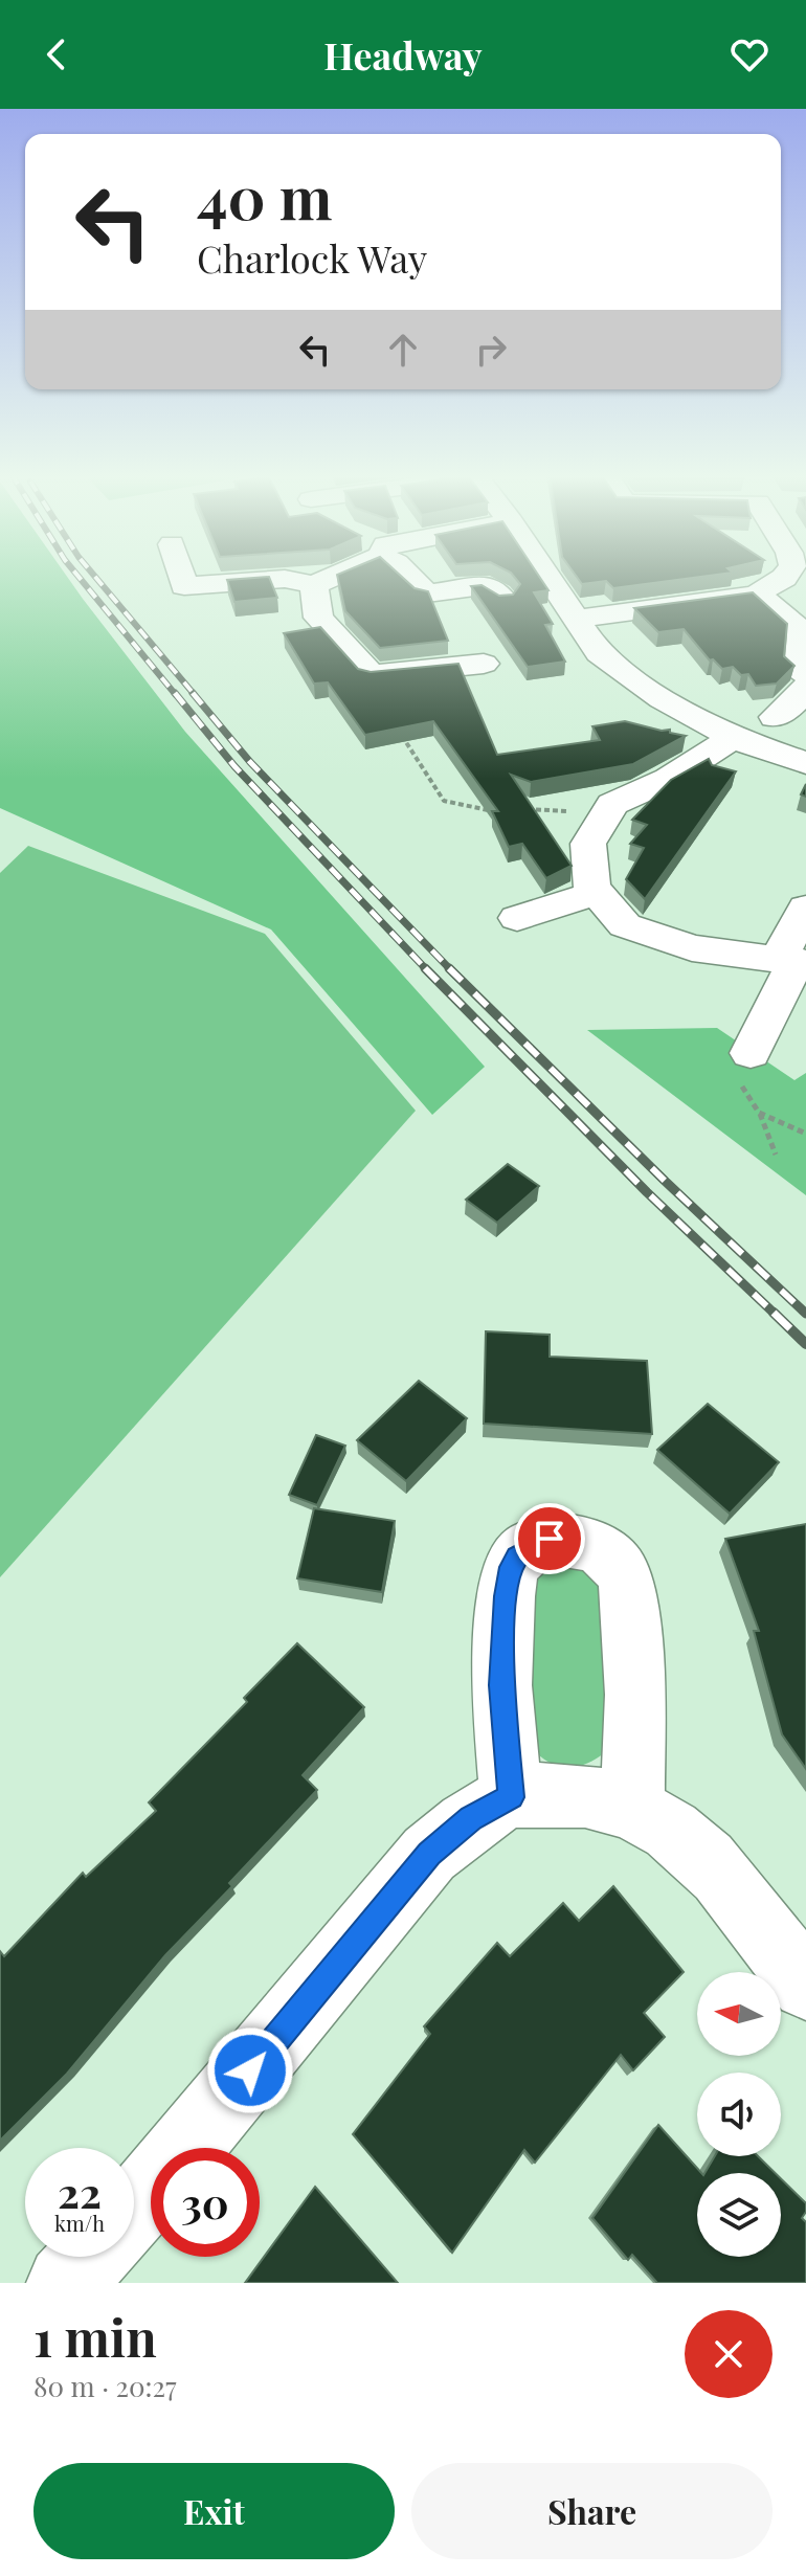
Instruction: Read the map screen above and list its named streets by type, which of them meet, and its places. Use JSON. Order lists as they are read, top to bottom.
{
  "north": "left",
  "page": {
    "header": "Headway",
    "turn": ["40 m", "Charlock Way"],
    "speed": "22 km/h",
    "limit": "30",
    "heading": ["1 min", "80 m · 20:27"],
    "buttons": ["Exit", "Share"]
  }
}
